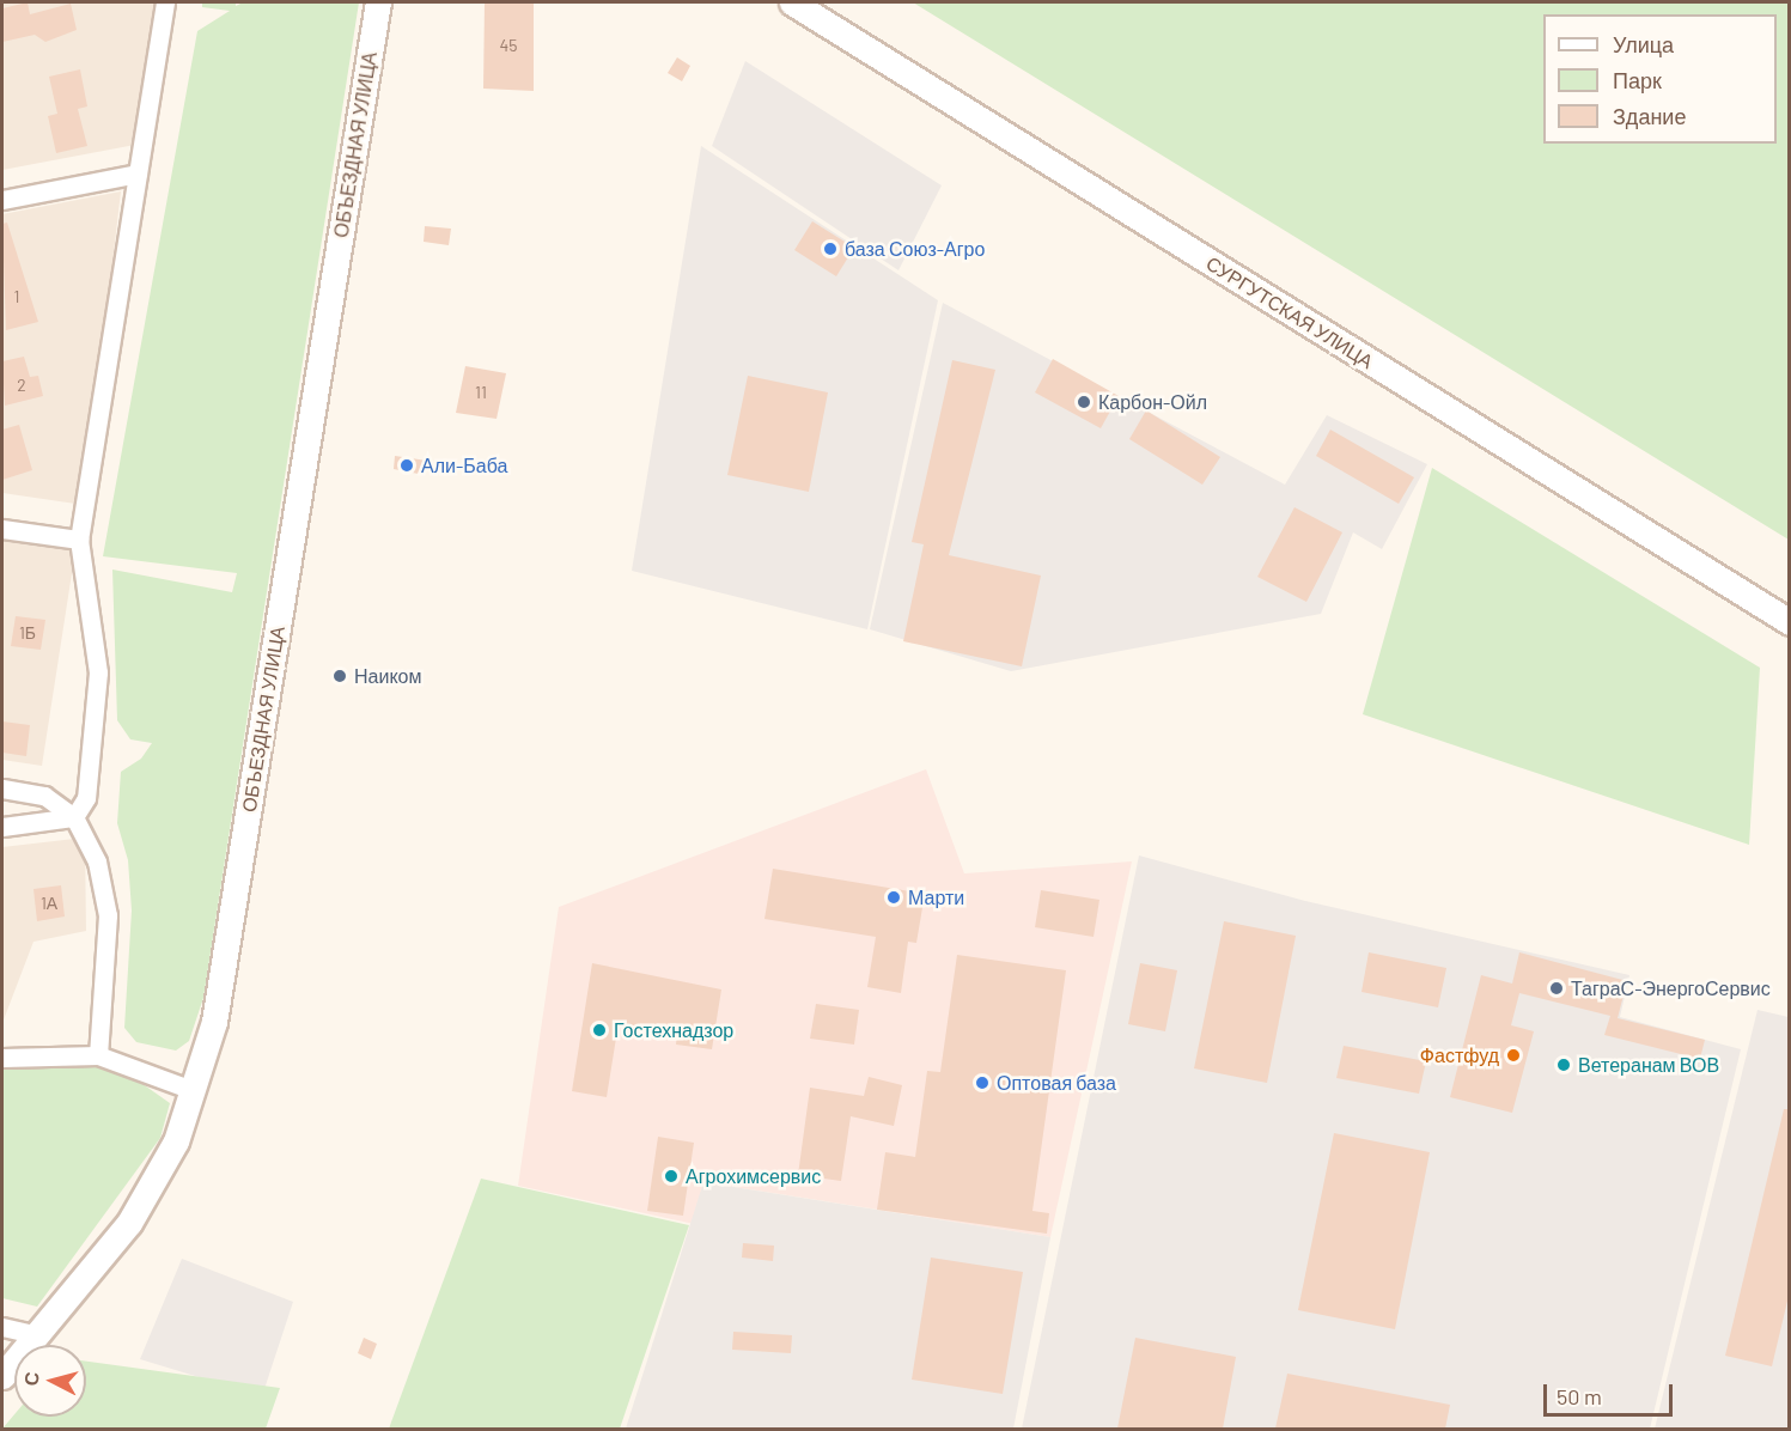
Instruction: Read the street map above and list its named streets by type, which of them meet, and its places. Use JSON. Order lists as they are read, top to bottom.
{
  "streets": {
    "main road": ["ОБЪЕЗДНАЯ УЛИЦА", "СУРГУТСКАЯ УЛИЦА"]
  },
  "places": [
    "база Союз-Агро",
    "Карбон-Ойл",
    "Али-Баба",
    "Наиком",
    "Марти",
    "ТаграС-ЭнергоСервис",
    "Гостехнадзор",
    "Фастфуд",
    "Ветеранам ВОВ",
    "Оптовая база",
    "Агрохимсервис"
  ],
  "house_numbers": [
    "45",
    "1",
    "2",
    "11",
    "1Б",
    "1А"
  ],
  "legend": ["Улица", "Парк", "Здание"],
  "scale_bar": "50 m",
  "north": "left"
}
